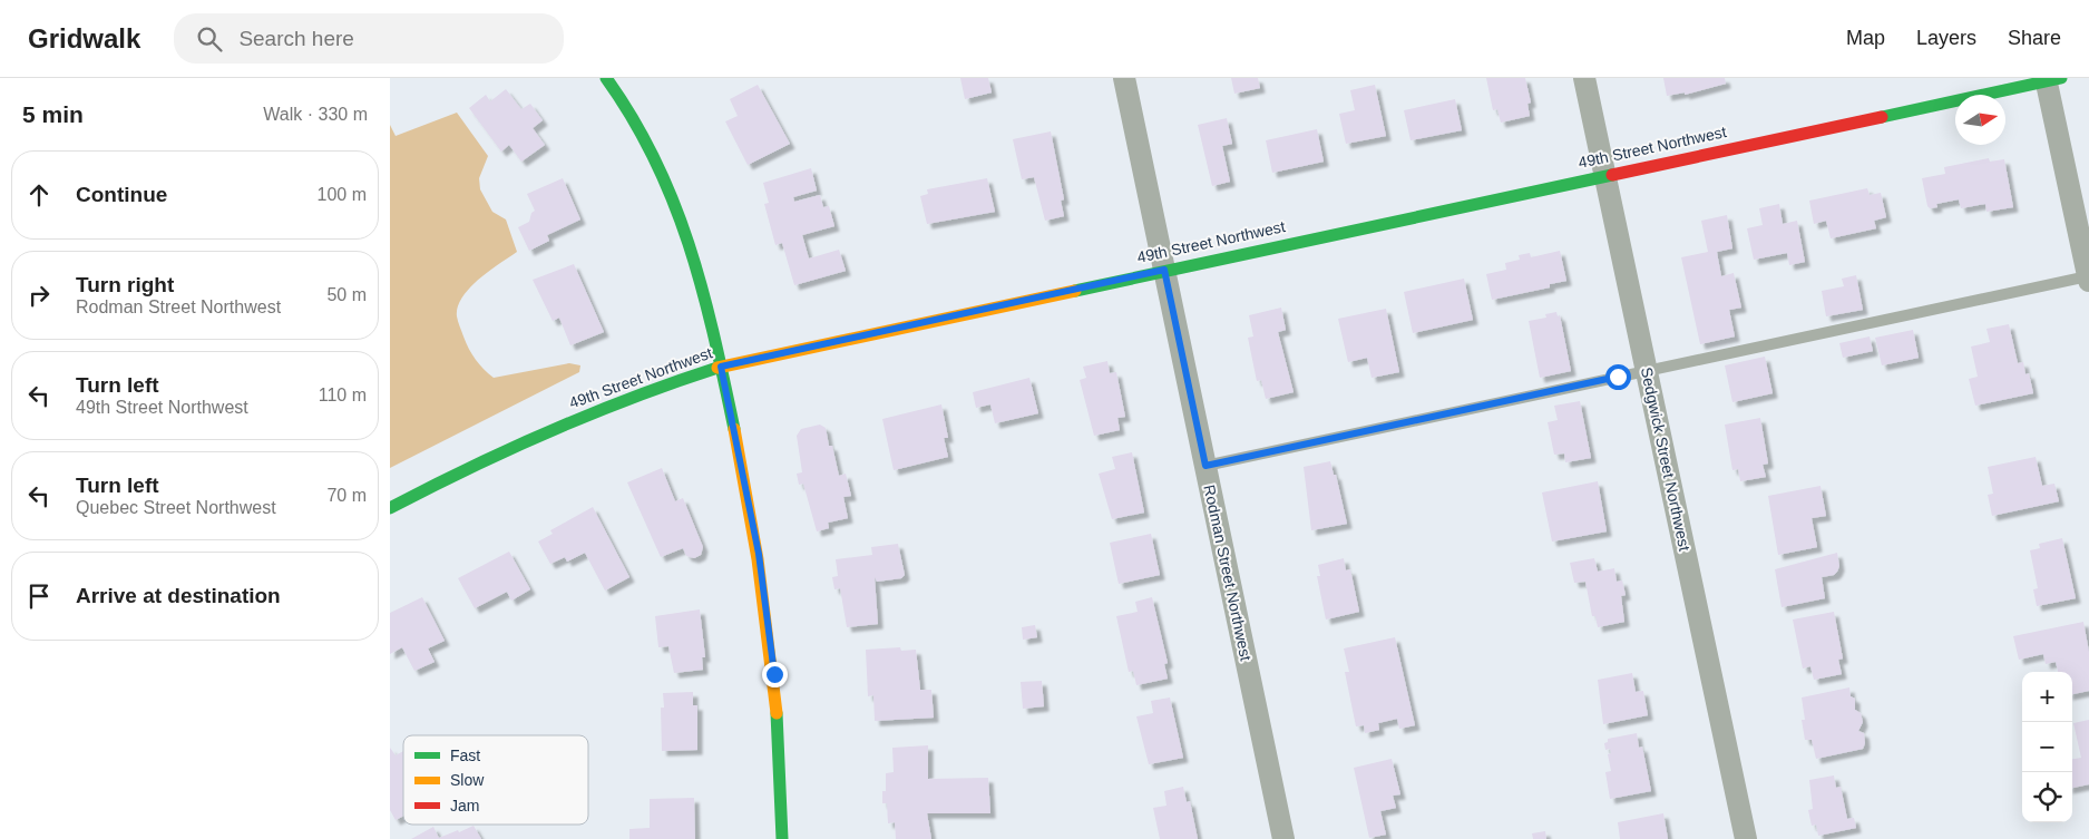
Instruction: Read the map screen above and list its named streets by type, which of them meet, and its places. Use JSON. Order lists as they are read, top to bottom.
{
  "streets": {
    "street": ["49th Street Northwest", "Sedgwick Street Northwest", "Rodman Street Northwest"]
  },
  "crossings": [
    ["49th Street Northwest", "Sedgwick Street Northwest"],
    ["49th Street Northwest", "Rodman Street Northwest"]
  ],
  "legend": ["Fast", "Slow", "Jam"],
  "north": "right",
  "page": {
    "header": "Gridwalk",
    "search": "Search here",
    "nav": ["Map", "Layers", "Share"],
    "heading": ["5 min", "Walk · 330 m"],
    "list": [
      ["Continue", "100 m"],
      ["Turn right", "Rodman Street Northwest", "50 m"],
      ["Turn left", "49th Street Northwest", "110 m"],
      ["Turn left", "Quebec Street Northwest", "70 m"],
      "Arrive at destination"
    ],
    "map_buttons": ["+", "−"]
  }
}
